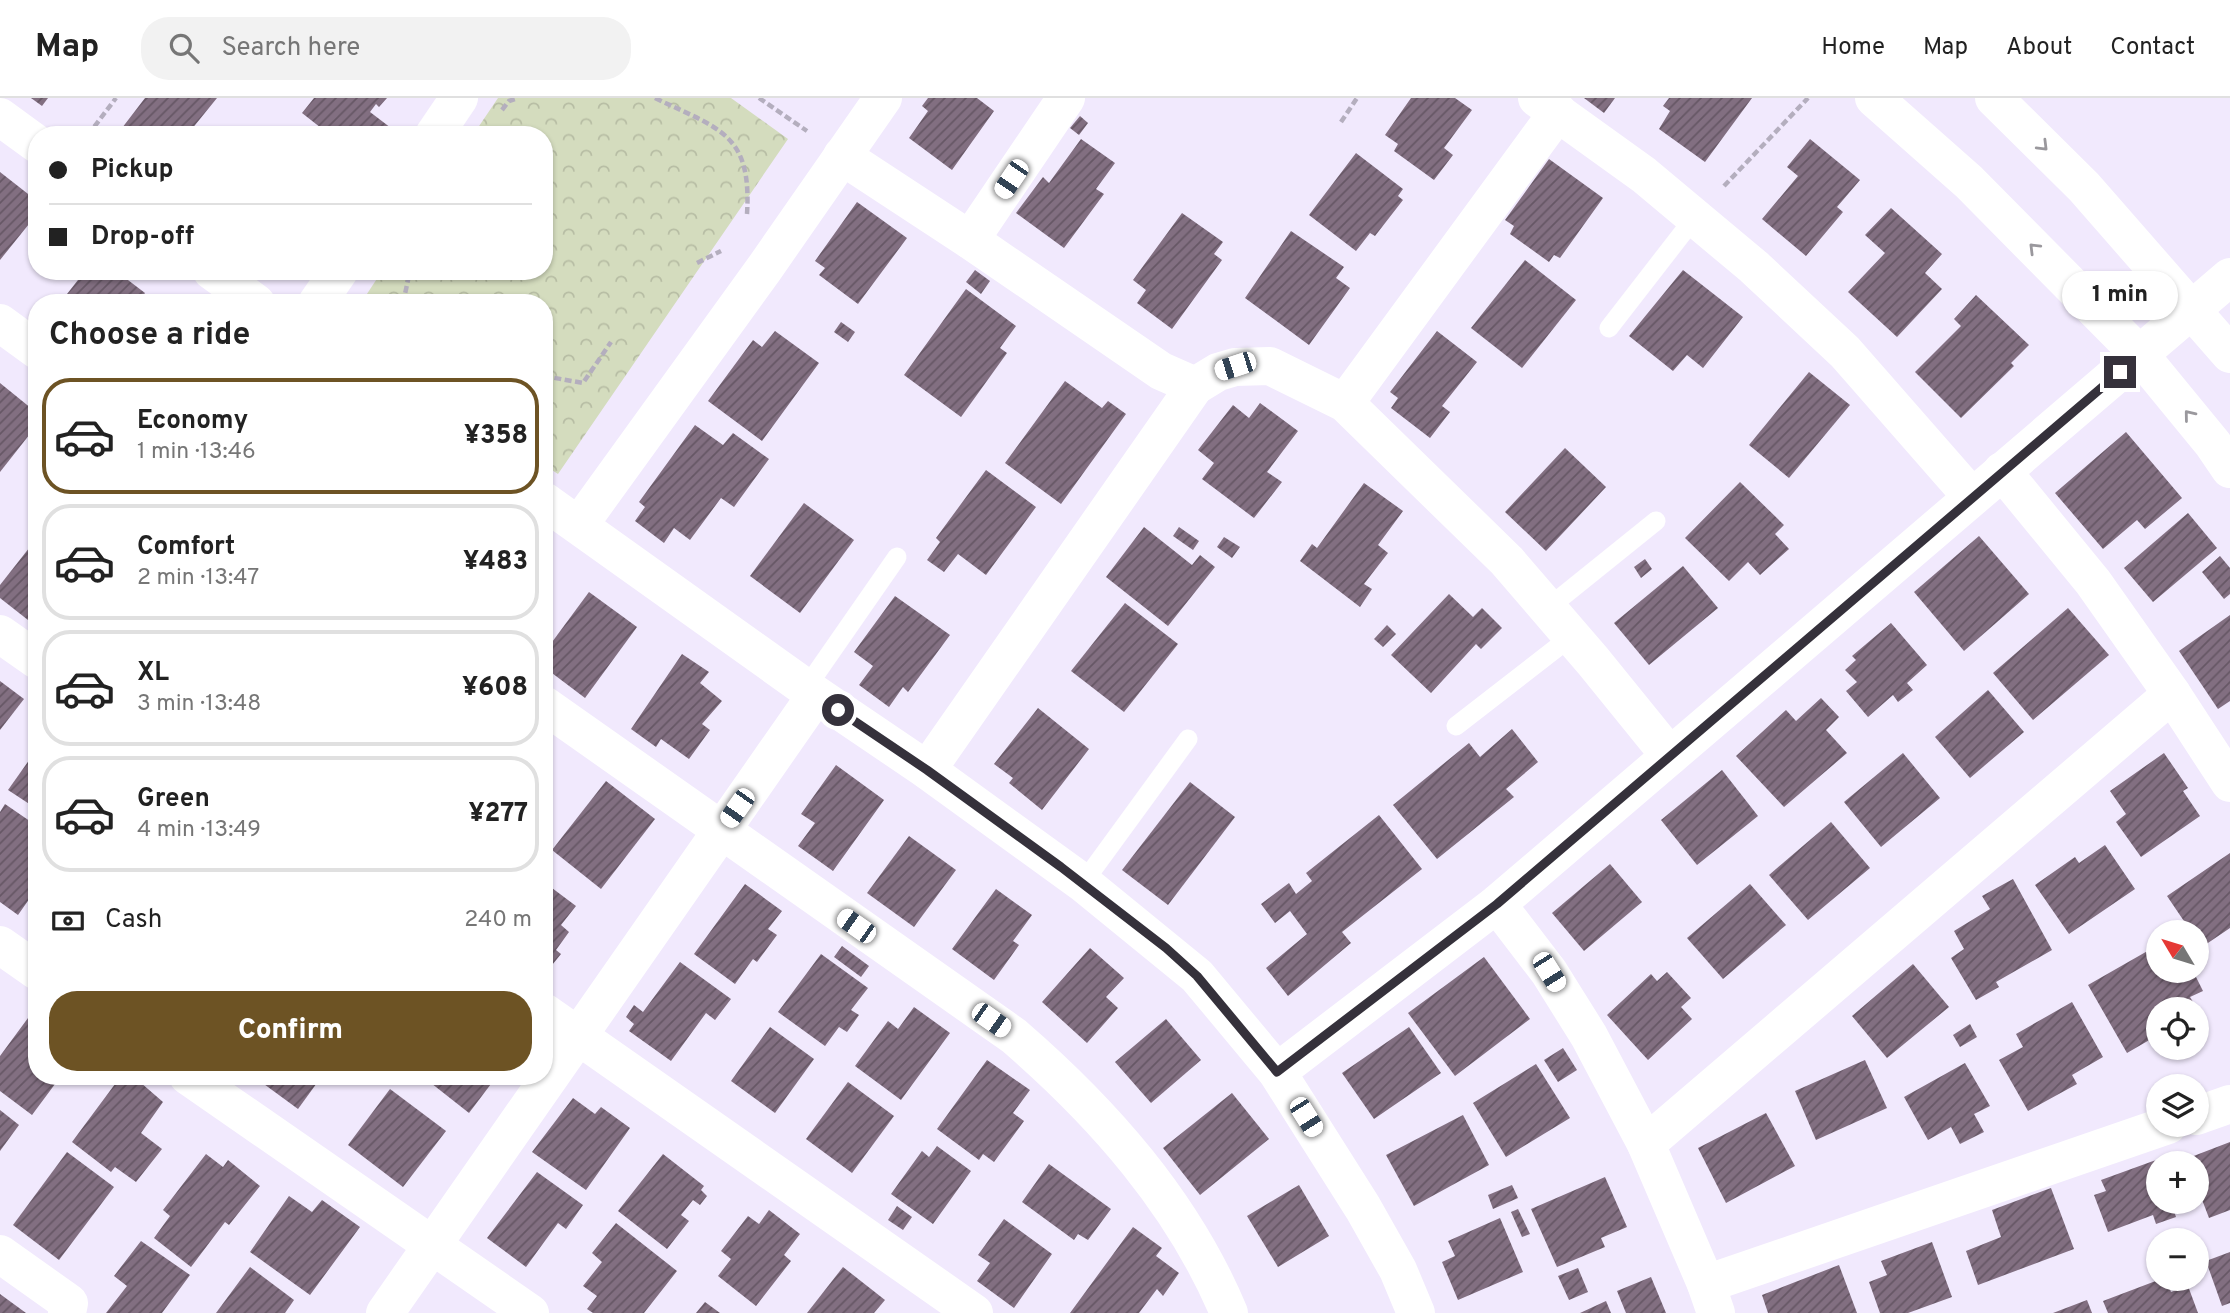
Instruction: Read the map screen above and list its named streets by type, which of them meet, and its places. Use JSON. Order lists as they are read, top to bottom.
{
  "north": "top left",
  "page": {
    "header": "Map",
    "search": "Search here",
    "nav": [
      "Home",
      "Map",
      "About",
      "Contact"
    ],
    "banner": ["Pickup", "Drop-off"],
    "bubble": "1 min",
    "heading": "Choose a ride",
    "list": [
      {
        "name": "Economy",
        "note": "1 min · 13:46",
        "value": "¥358"
      },
      {
        "name": "Comfort",
        "note": "2 min · 13:47",
        "value": "¥483"
      },
      {
        "name": "XL",
        "note": "3 min · 13:48",
        "value": "¥608"
      },
      {
        "name": "Green",
        "note": "4 min · 13:49",
        "value": "¥277"
      }
    ],
    "pay": ["Cash", "240 m"],
    "map_buttons": ["+", "−"],
    "buttons": "Confirm"
  }
}
